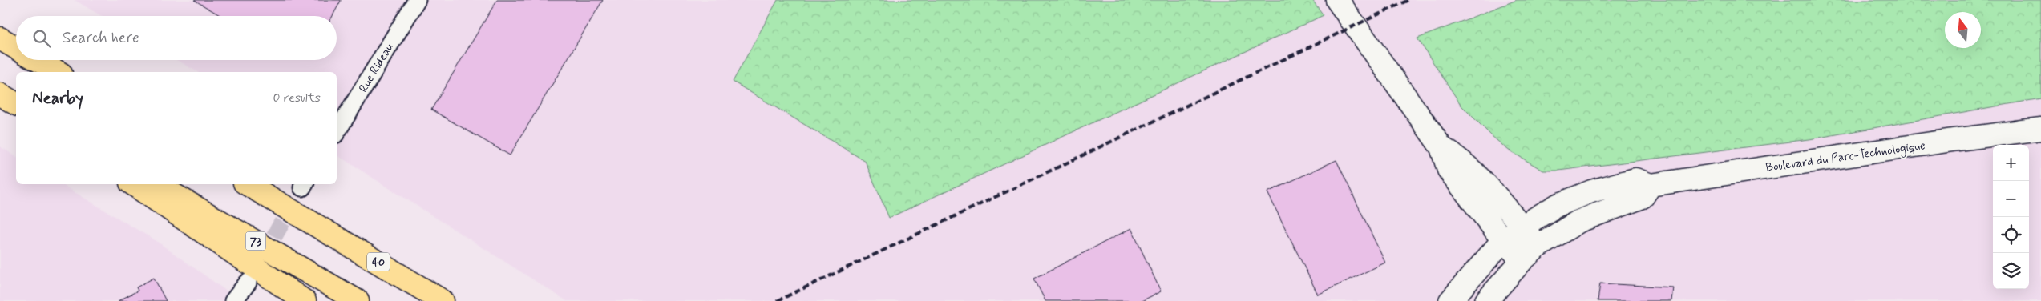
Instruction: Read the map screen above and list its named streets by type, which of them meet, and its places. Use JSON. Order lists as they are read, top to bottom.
{
  "streets": {
    "highway": ["73", "40"],
    "street": ["Rue Rideau", "Boulevard du Parc-Technologique"]
  },
  "north": "top",
  "page": {
    "search": "Search here",
    "heading": ["Nearby", "0 results"],
    "map_buttons": ["+", "−"]
  }
}
